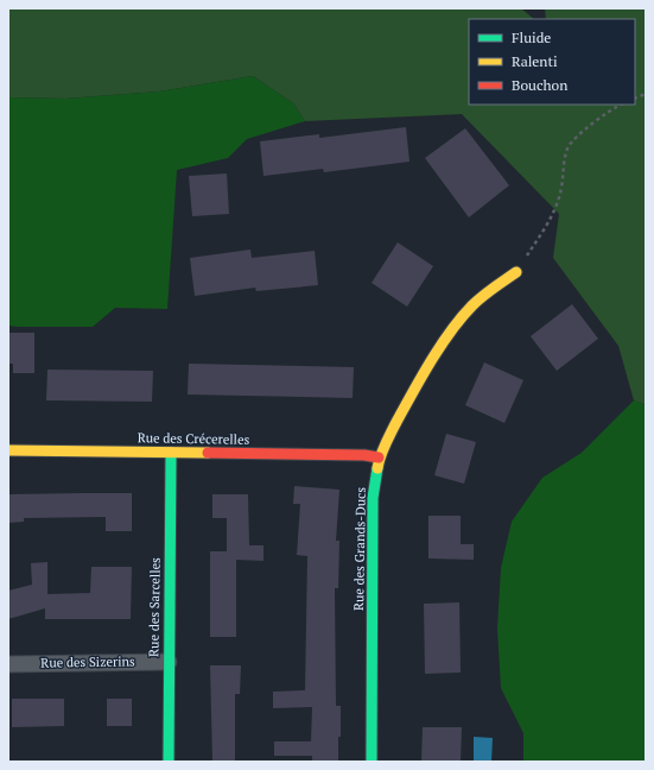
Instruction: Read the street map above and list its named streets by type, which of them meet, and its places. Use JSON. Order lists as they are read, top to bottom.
{
  "streets": {
    "street": [
      "Rue des Crécerelles",
      "Rue des Grands-Ducs",
      "Rue des Sarcelles",
      "Rue des Sizerins"
    ]
  },
  "crossings": [
    ["Rue des Crécerelles", "Rue des Grands-Ducs"],
    ["Rue des Crécerelles", "Rue des Sarcelles"],
    ["Rue des Sarcelles", "Rue des Sizerins"]
  ],
  "legend": ["Fluide", "Ralenti", "Bouchon"]
}
